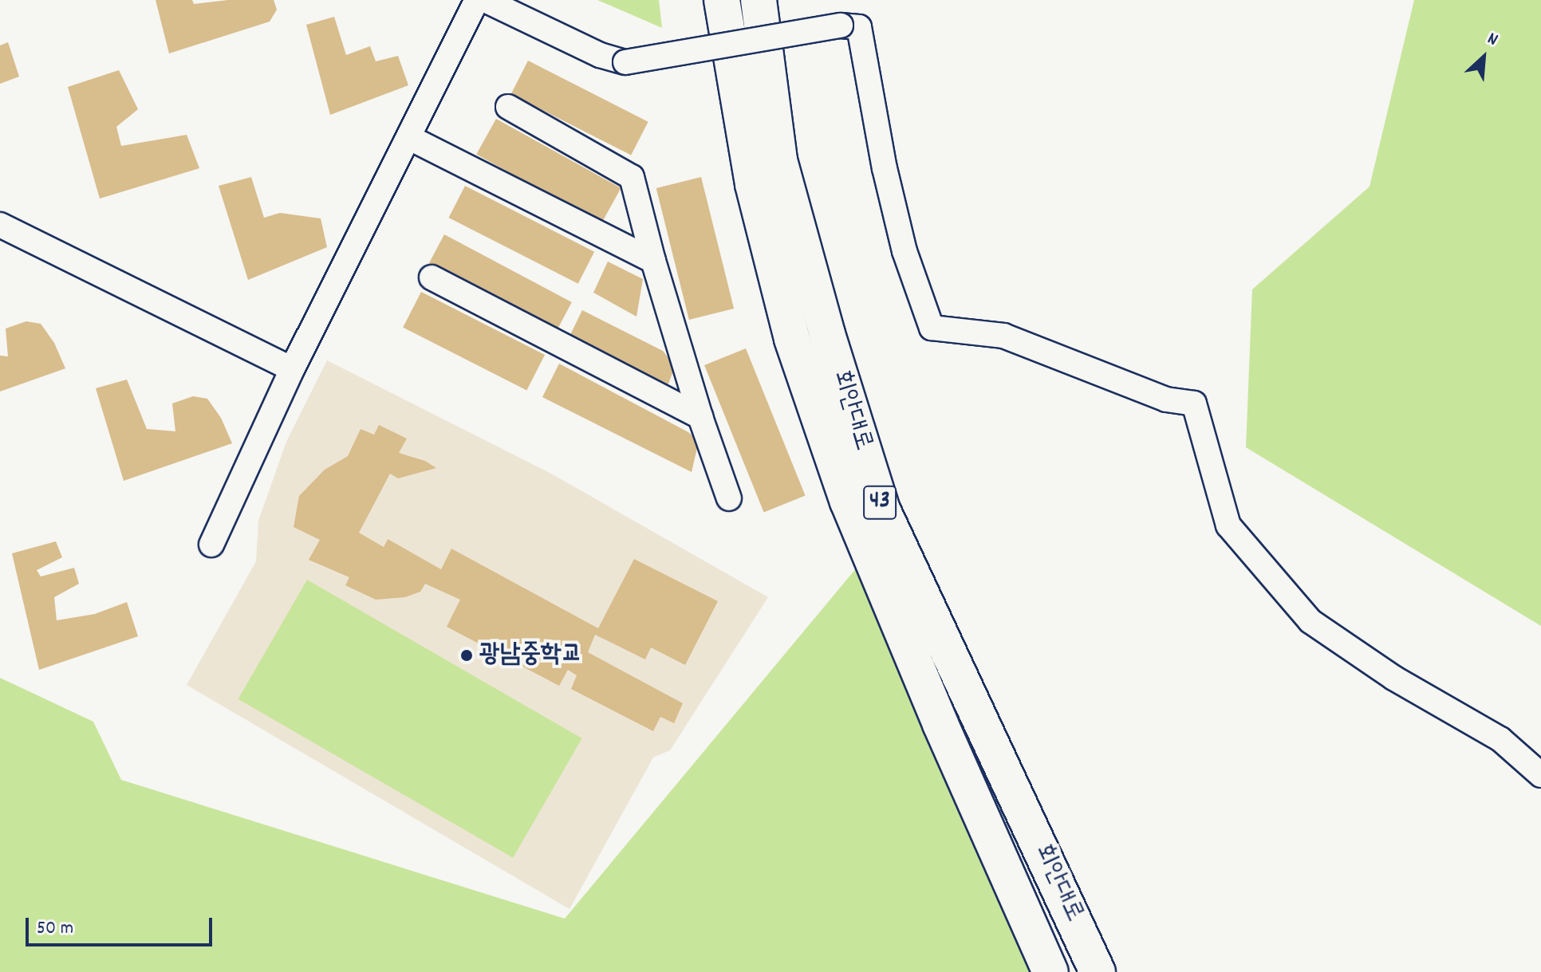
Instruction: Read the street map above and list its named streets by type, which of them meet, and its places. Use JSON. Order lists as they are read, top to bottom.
{
  "streets": {
    "highway": ["회안대로", "43"]
  },
  "places": ["광남중학교"],
  "scale_bar": "50 m",
  "north": "top right"
}
